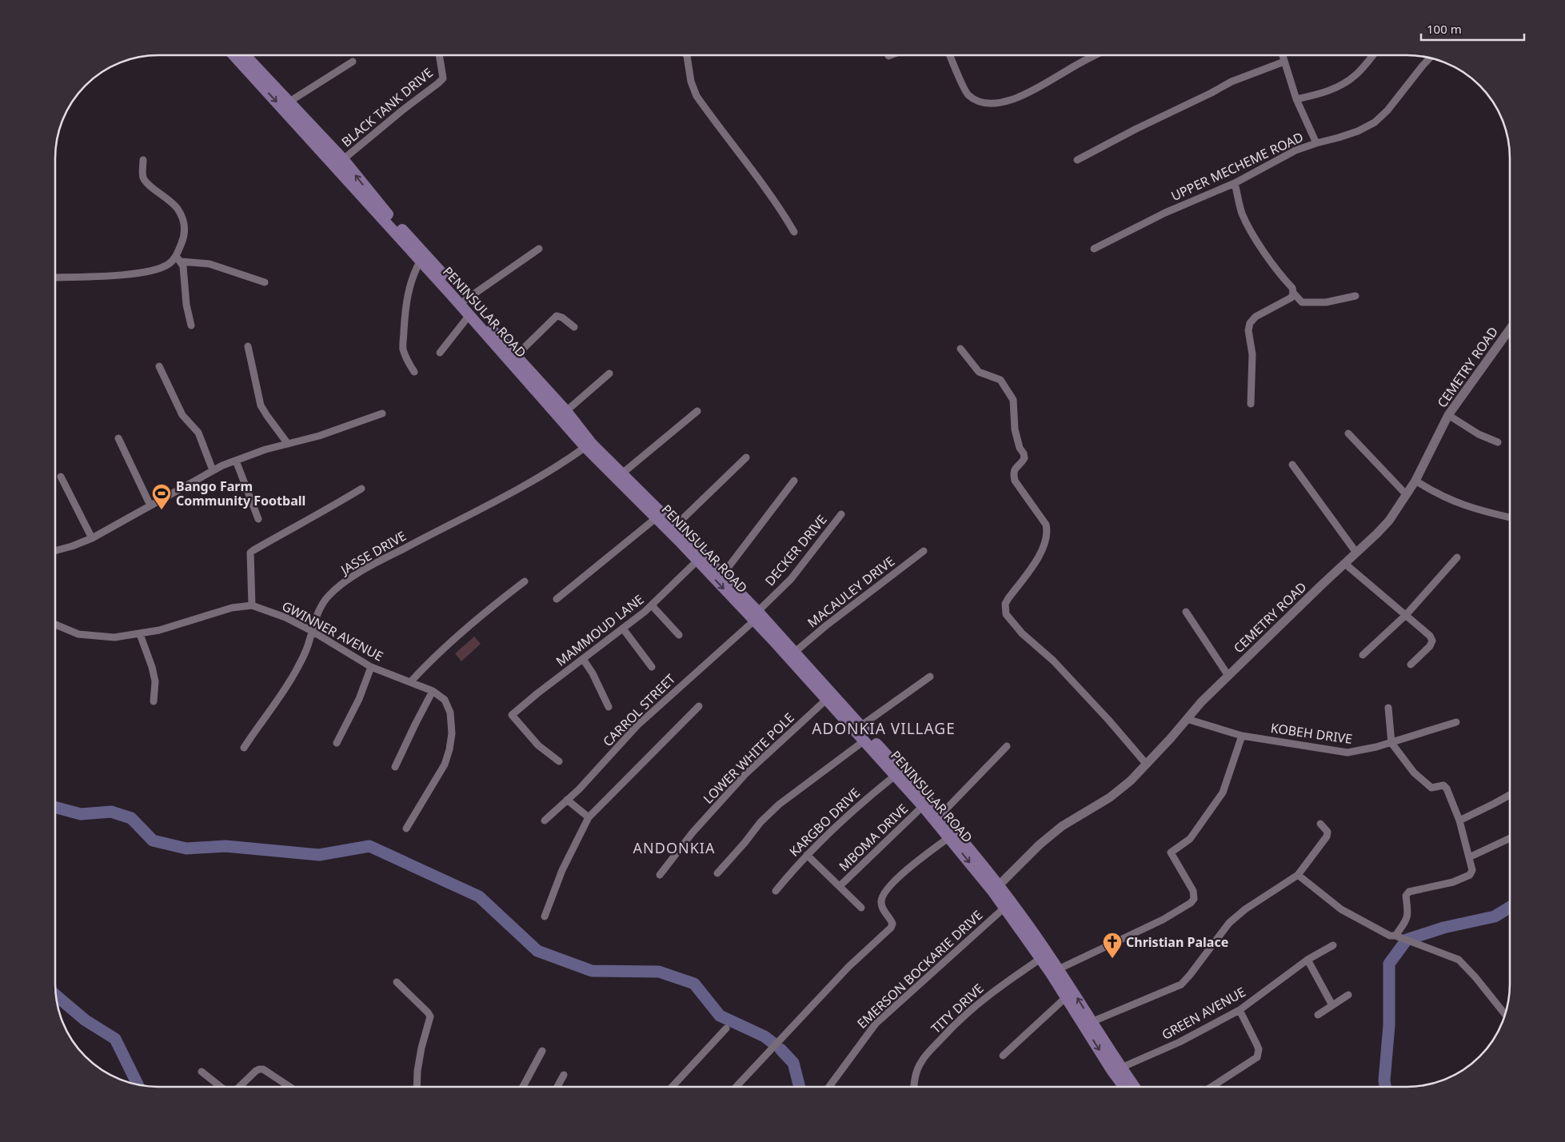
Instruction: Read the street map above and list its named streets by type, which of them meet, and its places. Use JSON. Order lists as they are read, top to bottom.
{
  "streets": {
    "main road": ["PENINSULAR ROAD"],
    "street": [
      "BLACK TANK DRIVE",
      "UPPER MECHEME ROAD",
      "CEMETRY ROAD",
      "DECKER DRIVE",
      "JASSE DRIVE",
      "MACAULEY DRIVE",
      "MAMMOUD LANE",
      "GWINNER AVENUE",
      "CARROL STREET",
      "KOBEH DRIVE",
      "LOWER WHITE POLE",
      "KARGBO DRIVE",
      "MBOMA DRIVE",
      "EMERSON BOCKARIE DRIVE",
      "TITY DRIVE",
      "GREEN AVENUE"
    ]
  },
  "crossings": [
    ["BLACK TANK DRIVE", "PENINSULAR ROAD"],
    ["PENINSULAR ROAD", "CEMETRY ROAD"],
    ["PENINSULAR ROAD", "DECKER DRIVE"],
    ["PENINSULAR ROAD", "JASSE DRIVE"],
    ["PENINSULAR ROAD", "MACAULEY DRIVE"],
    ["PENINSULAR ROAD", "MAMMOUD LANE"],
    ["PENINSULAR ROAD", "CARROL STREET"],
    ["PENINSULAR ROAD", "LOWER WHITE POLE"],
    ["PENINSULAR ROAD", "KARGBO DRIVE"],
    ["PENINSULAR ROAD", "MBOMA DRIVE"],
    ["PENINSULAR ROAD", "EMERSON BOCKARIE DRIVE"],
    ["PENINSULAR ROAD", "TITY DRIVE"],
    ["PENINSULAR ROAD", "GREEN AVENUE"],
    ["CEMETRY ROAD", "KOBEH DRIVE"],
    ["DECKER DRIVE", "CARROL STREET"],
    ["JASSE DRIVE", "GWINNER AVENUE"]
  ],
  "districts": ["ADONKIA VILLAGE", "ANDONKIA"],
  "places": {
    "sports": ["Bango Farm Community Football"],
    "church": ["Christian Palace"]
  },
  "scale_bar": "100 m"
}
